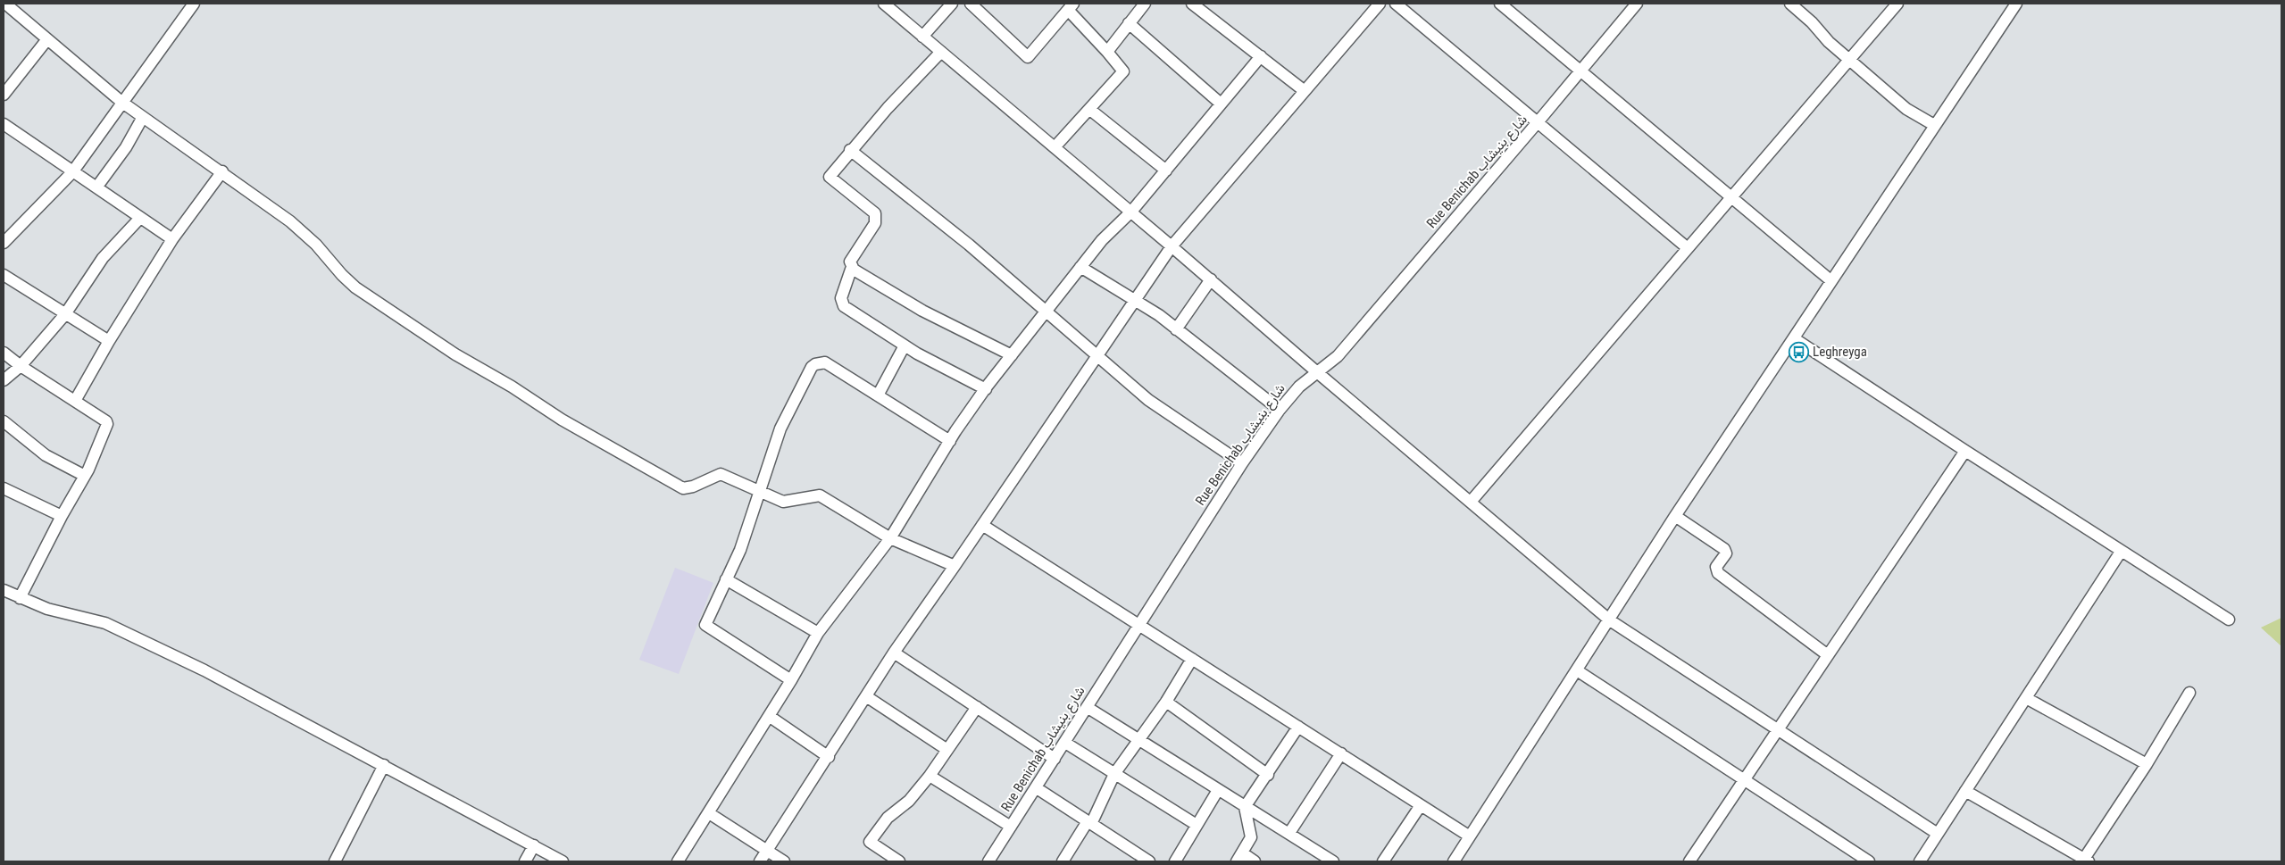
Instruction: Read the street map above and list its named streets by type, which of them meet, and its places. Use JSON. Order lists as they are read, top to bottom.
{
  "streets": {
    "street": ["Rue Benichab شارع بنيشاب"]
  },
  "places": {
    "bus stop": ["Leghreyga"]
  }
}
